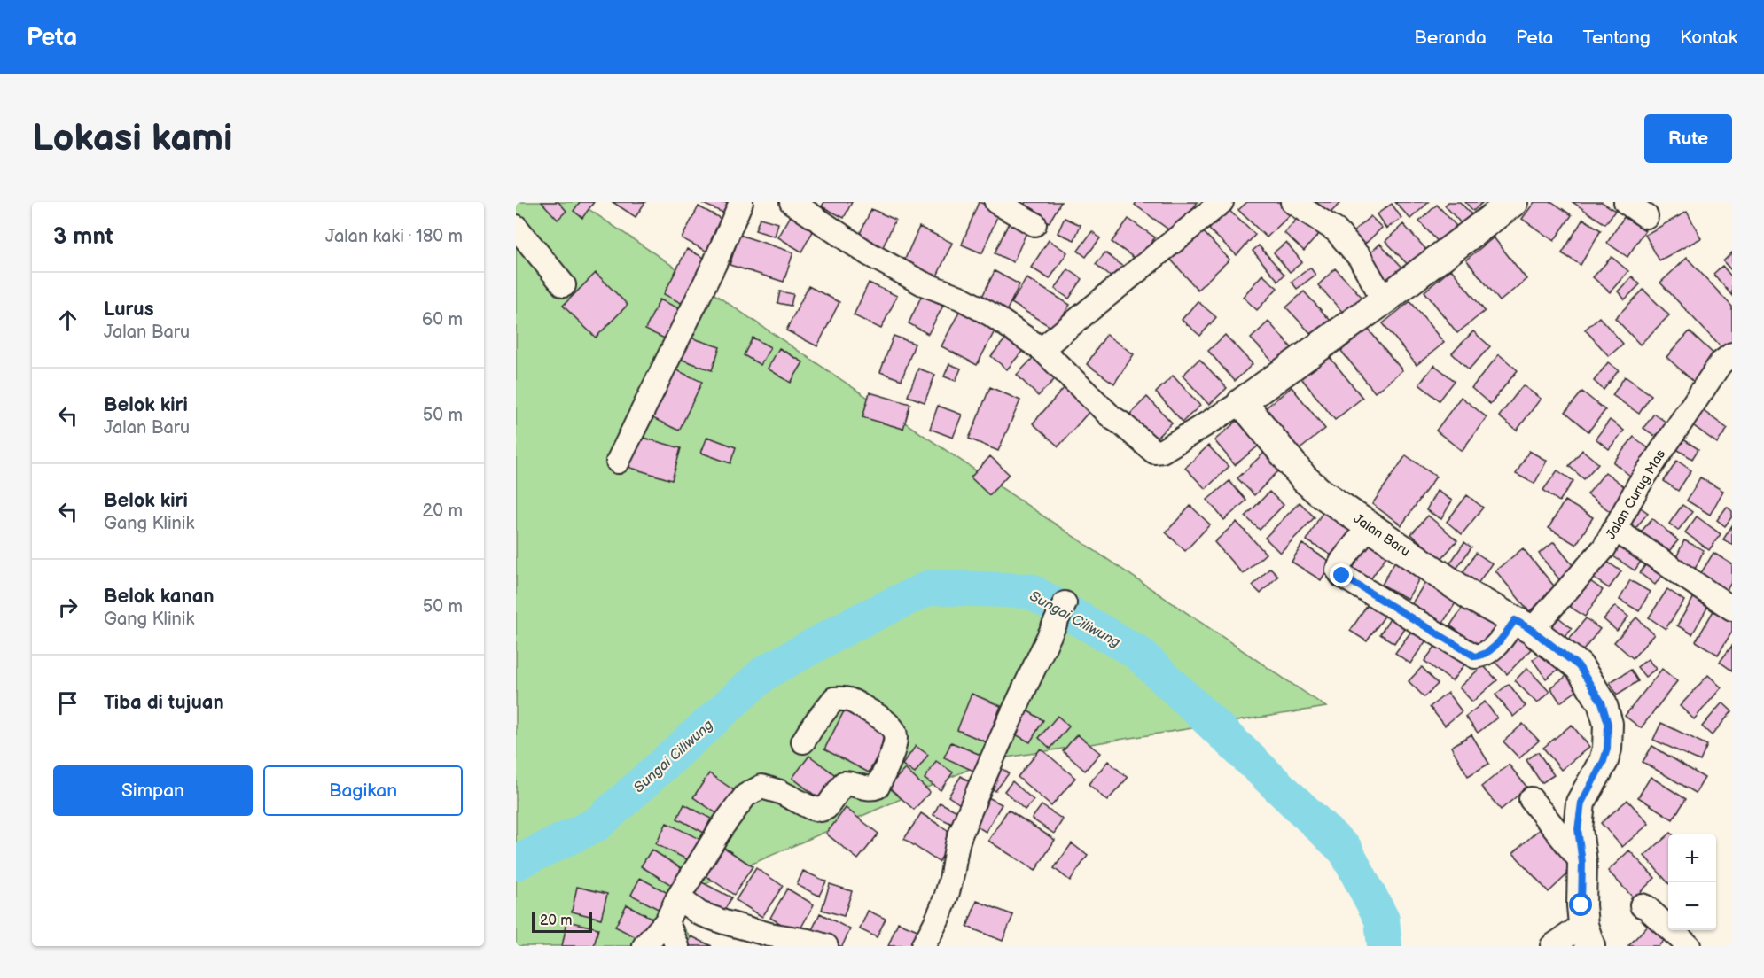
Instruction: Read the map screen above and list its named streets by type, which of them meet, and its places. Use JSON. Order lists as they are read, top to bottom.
{
  "streets": {
    "street": ["Jalan Curug Mas", "Jalan Baru"]
  },
  "crossings": [
    ["Jalan Curug Mas", "Jalan Baru"]
  ],
  "water": ["Sungai Ciliwung"],
  "scale_bar": "20 m",
  "page": {
    "header": "Peta",
    "nav": [
      "Beranda",
      "Peta",
      "Tentang",
      "Kontak"
    ],
    "buttons": [
      "Rute",
      ["Simpan", "Bagikan"]
    ],
    "title": "Lokasi kami",
    "heading": ["3 mnt", "Jalan kaki · 180 m"],
    "list": [
      ["Lurus", "Jalan Baru", "60 m"],
      ["Belok kiri", "Jalan Baru", "50 m"],
      ["Belok kiri", "Gang Klinik", "20 m"],
      ["Belok kanan", "Gang Klinik", "50 m"],
      "Tiba di tujuan"
    ],
    "map_buttons": ["+", "−"],
    "scale": "20 m"
  }
}
